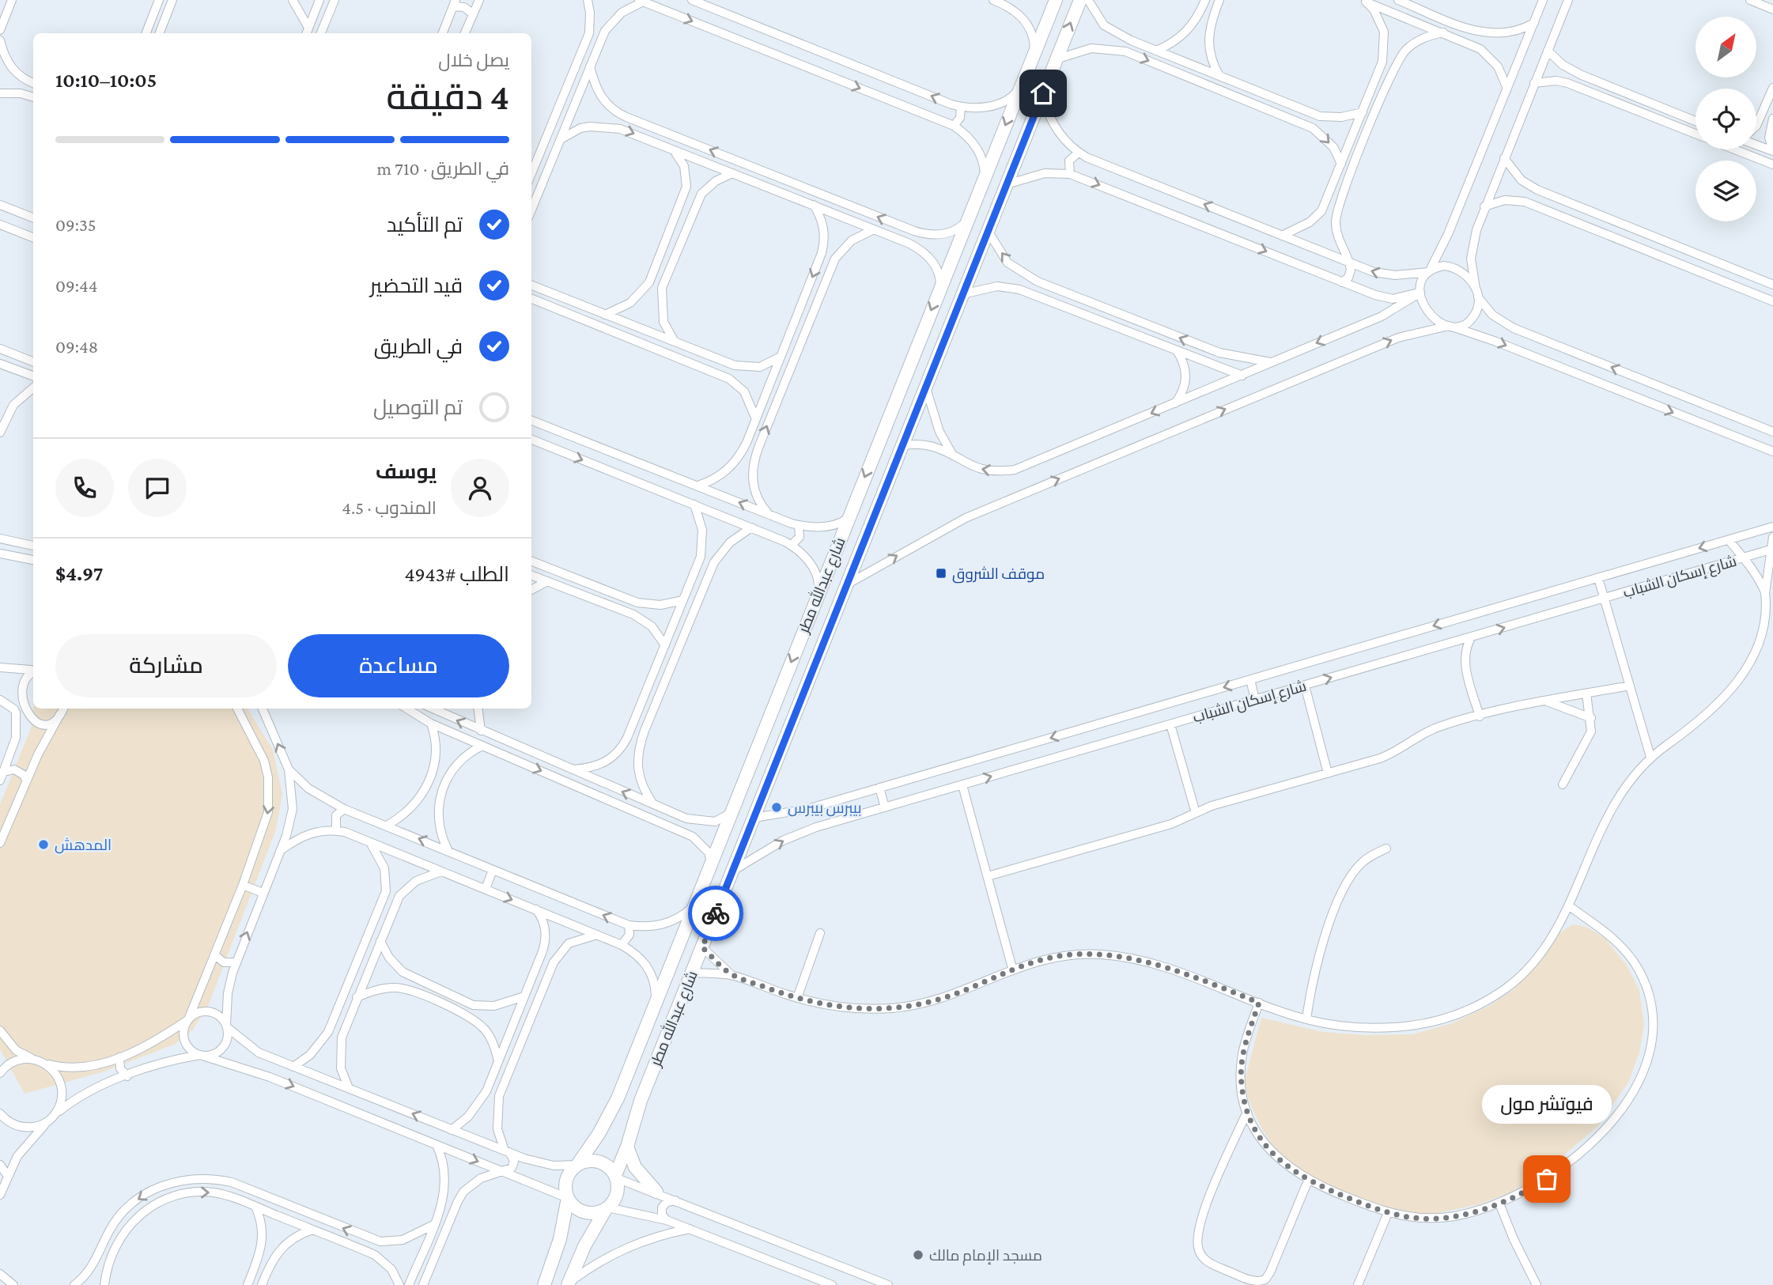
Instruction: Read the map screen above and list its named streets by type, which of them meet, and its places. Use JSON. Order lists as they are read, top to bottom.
{
  "streets": {
    "street": ["شارع إسكان الشباب", "شارع عبدالله مطر"]
  },
  "crossings": [
    ["شارع إسكان الشباب", "شارع عبدالله مطر"]
  ],
  "places": {
    "transit": ["موقف الشروق"],
    "other": [
      "بيبرس بيبرس",
      "المدهش",
      "فيوتشر مول",
      "مسجد الإمام مالك"
    ]
  },
  "north": "top right",
  "page": {
    "heading": ["4 دقيقة", "يصل خلال", "10:05–10:10"],
    "panel": [
      "يوسف",
      "المندوب · 4.5",
      "الطلب #4943",
      "$4.97"
    ],
    "bar": "في الطريق · 710 m",
    "list": [
      ["تم التأكيد", "09:35"],
      ["قيد التحضير", "09:44"],
      ["في الطريق", "09:48"],
      "تم التوصيل"
    ],
    "buttons": ["مساعدة", "مشاركة"],
    "bubble": "فيوتشر مول"
  }
}
